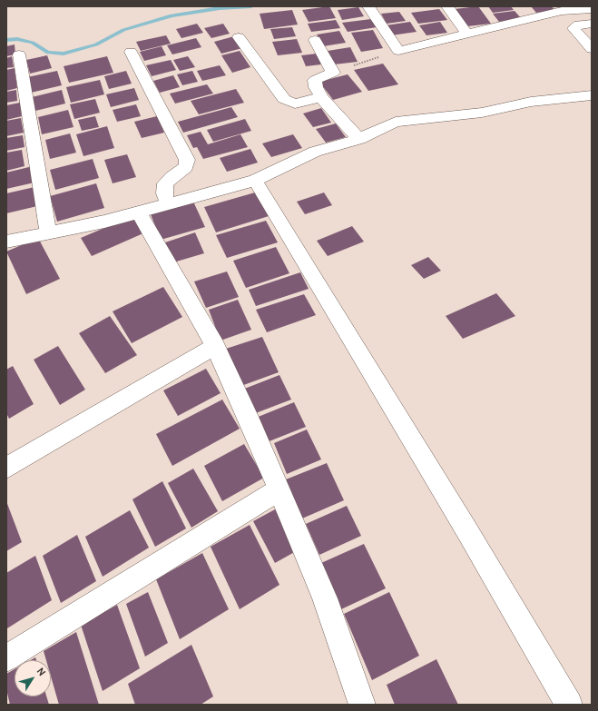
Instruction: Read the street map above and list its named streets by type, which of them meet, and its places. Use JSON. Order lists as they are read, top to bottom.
{
  "north": "top right"
}
